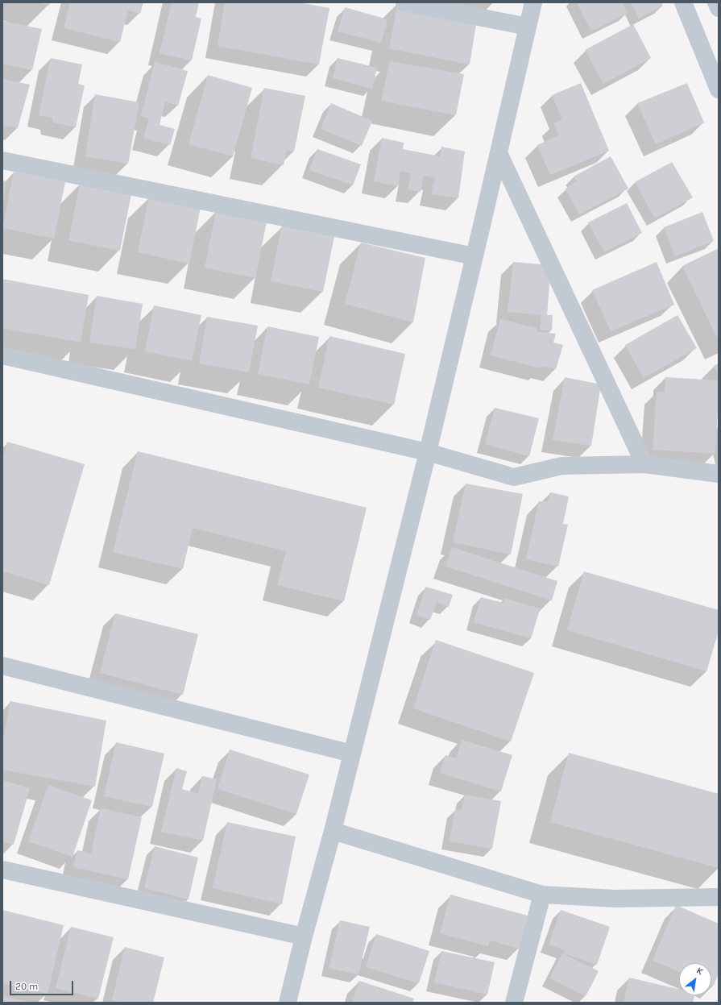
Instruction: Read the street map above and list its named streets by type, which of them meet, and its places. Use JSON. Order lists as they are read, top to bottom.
{
  "scale_bar": "20 m",
  "north": "top right"
}
